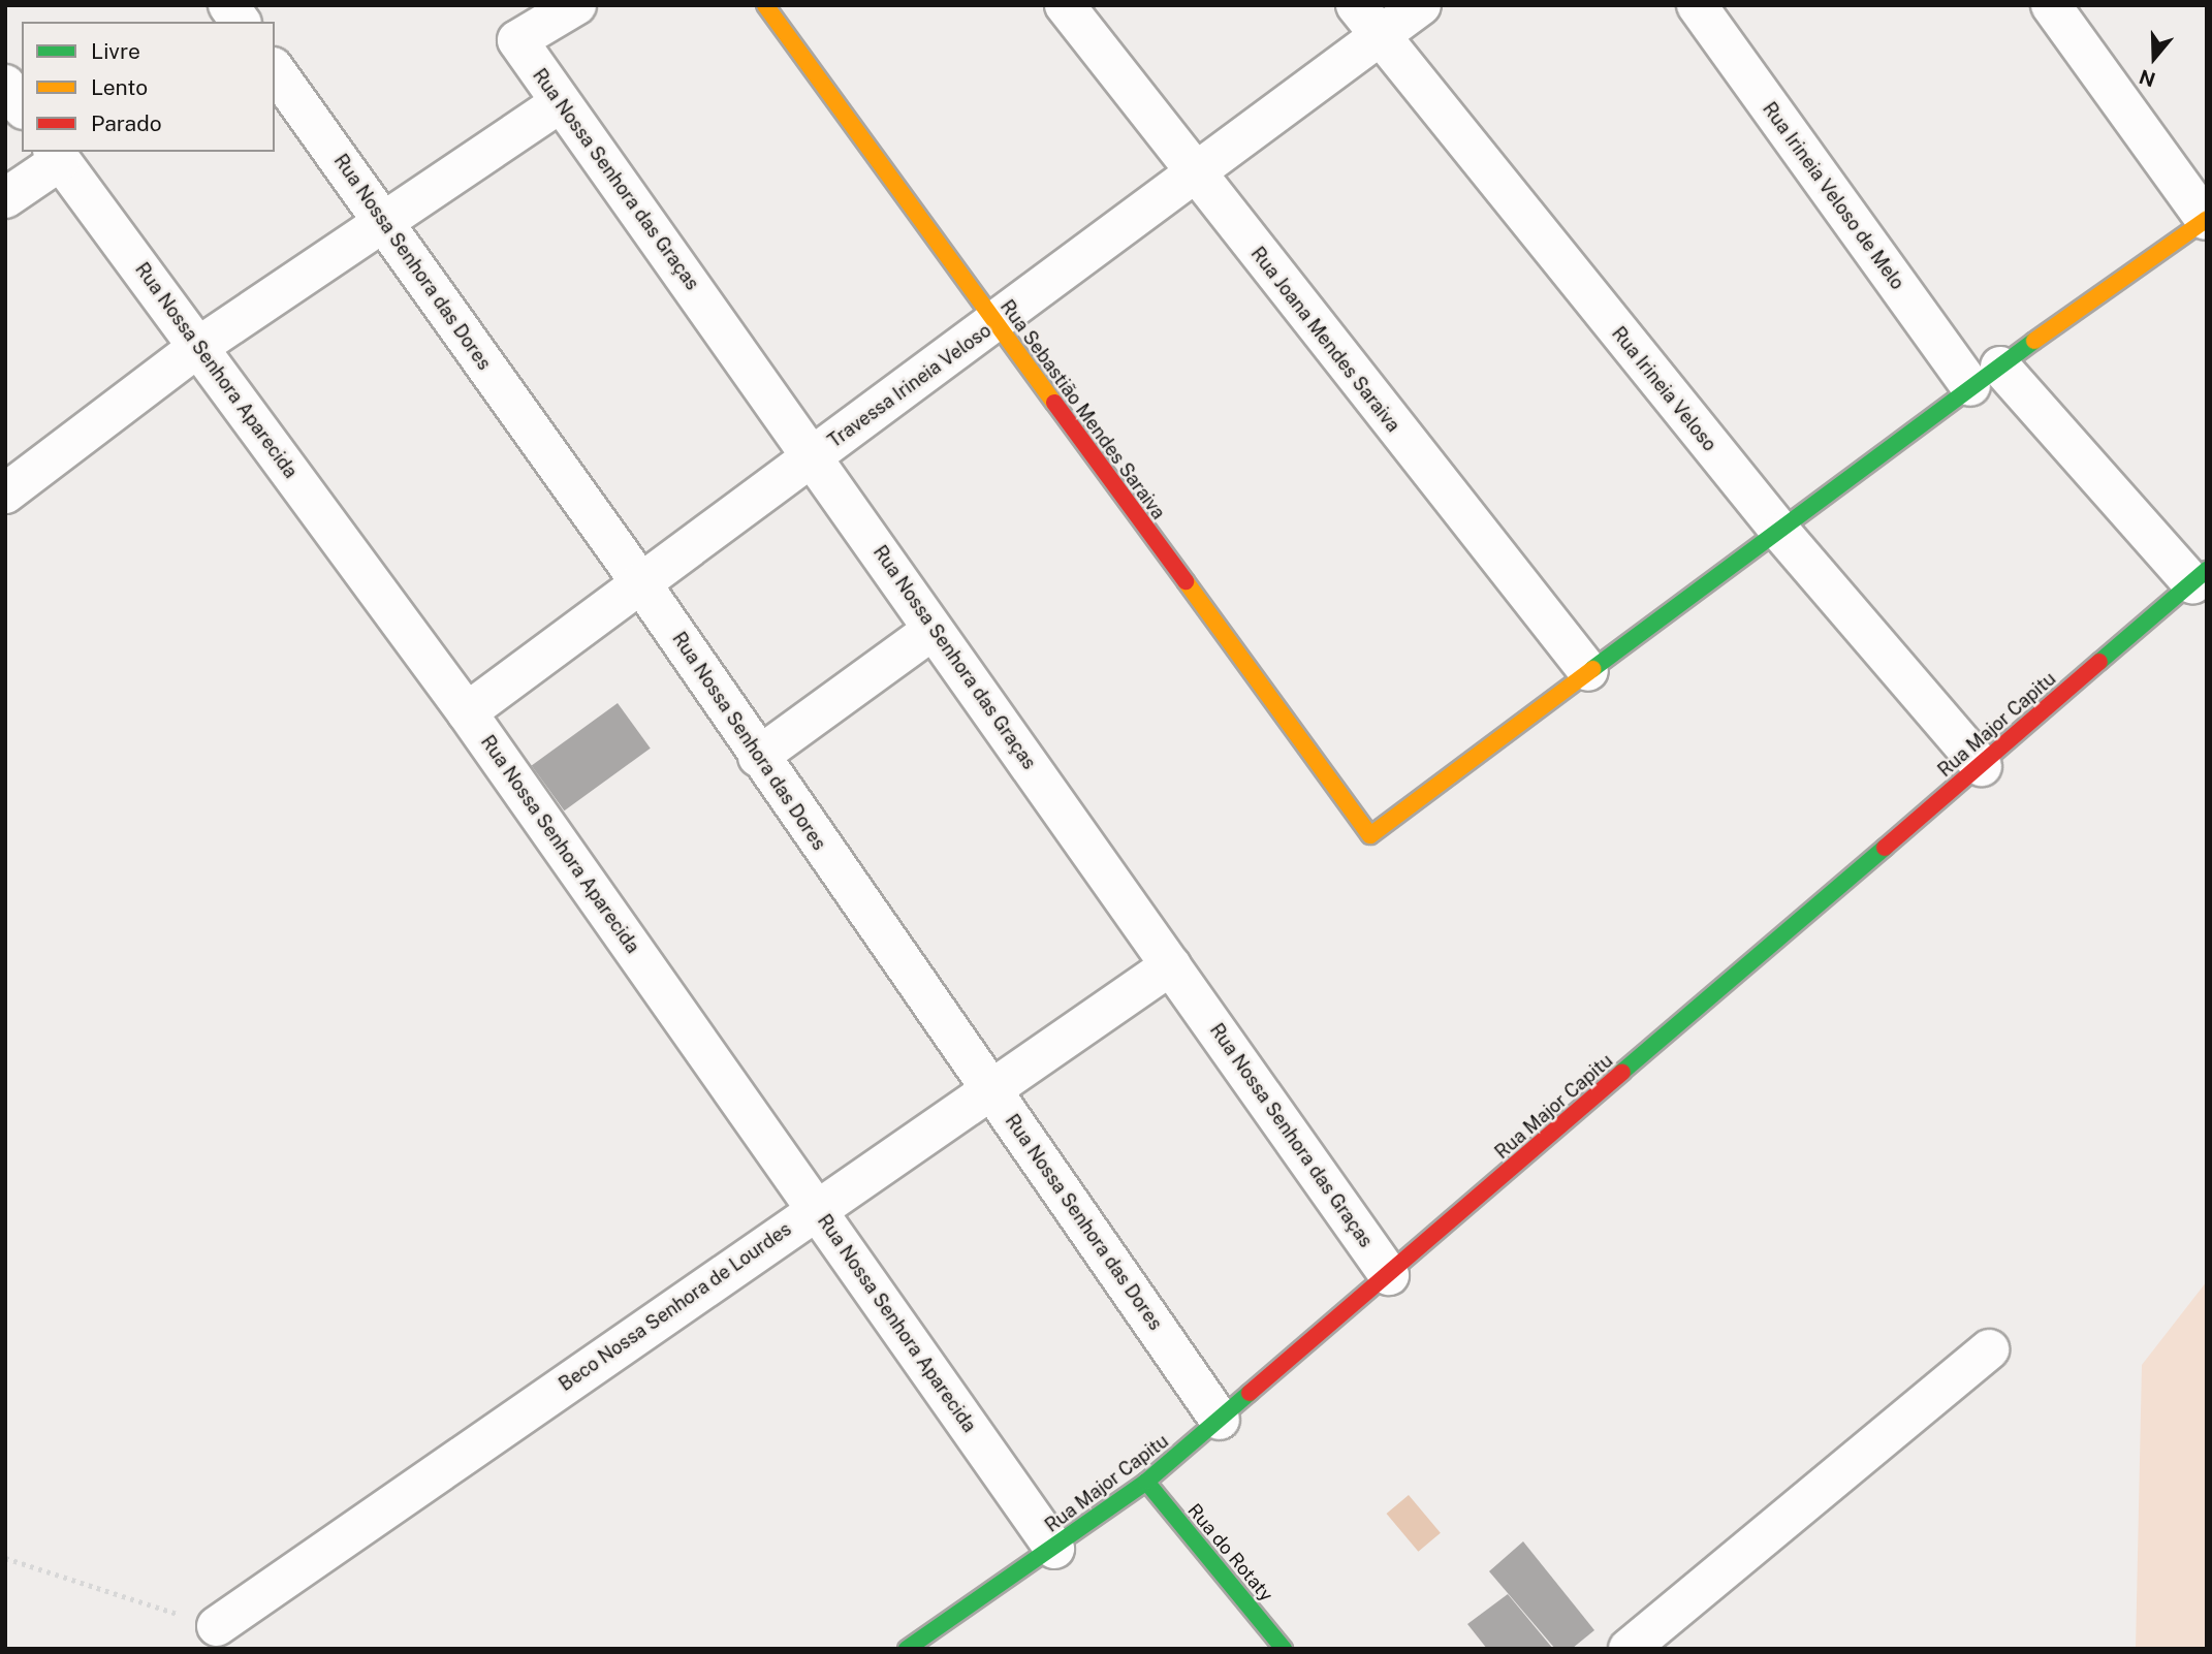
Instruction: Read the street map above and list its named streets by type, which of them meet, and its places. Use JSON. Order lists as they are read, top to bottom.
{
  "streets": {
    "street": [
      "Rua Nossa Senhora das Graças",
      "Rua Irineia Veloso de Melo",
      "Rua Nossa Senhora das Dores",
      "Rua Joana Mendes Saraiva",
      "Rua Nossa Senhora Aparecida",
      "Travessa Irineia Veloso",
      "Rua Irineia Veloso",
      "Rua Sebastião Mendes Saraiva",
      "Rua Major Capitu",
      "Beco Nossa Senhora de Lourdes",
      "Rua do Rotaty"
    ]
  },
  "crossings": [
    ["Rua Nossa Senhora das Graças", "Travessa Irineia Veloso"],
    ["Rua Nossa Senhora das Graças", "Rua Major Capitu"],
    ["Rua Nossa Senhora das Graças", "Beco Nossa Senhora de Lourdes"],
    ["Rua Irineia Veloso de Melo", "Rua Major Capitu"],
    ["Rua Nossa Senhora das Dores", "Travessa Irineia Veloso"],
    ["Rua Nossa Senhora das Dores", "Rua Major Capitu"],
    ["Rua Nossa Senhora das Dores", "Beco Nossa Senhora de Lourdes"],
    ["Rua Joana Mendes Saraiva", "Travessa Irineia Veloso"],
    ["Rua Joana Mendes Saraiva", "Rua Sebastião Mendes Saraiva"],
    ["Rua Nossa Senhora Aparecida", "Travessa Irineia Veloso"],
    ["Rua Nossa Senhora Aparecida", "Rua Major Capitu"],
    ["Rua Nossa Senhora Aparecida", "Beco Nossa Senhora de Lourdes"],
    ["Travessa Irineia Veloso", "Rua Irineia Veloso"],
    ["Travessa Irineia Veloso", "Rua Sebastião Mendes Saraiva"],
    ["Rua Irineia Veloso", "Rua Major Capitu"],
    ["Rua Major Capitu", "Rua do Rotaty"]
  ],
  "legend": ["Livre", "Lento", "Parado"],
  "north": "bottom"
}
